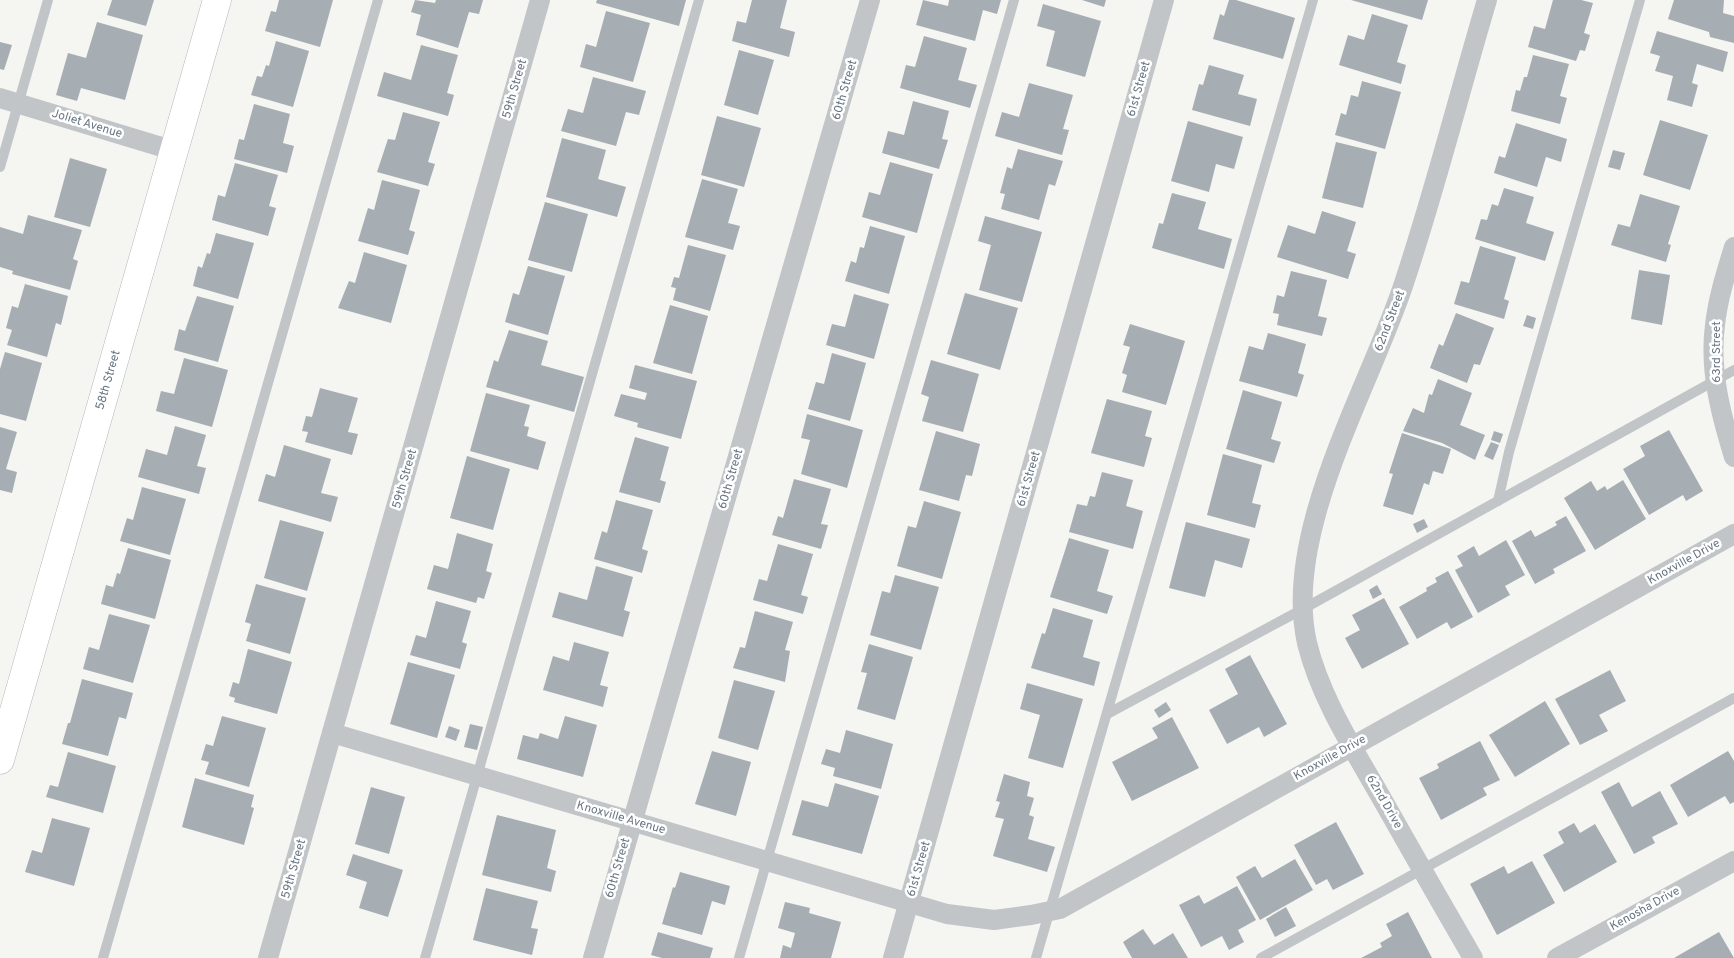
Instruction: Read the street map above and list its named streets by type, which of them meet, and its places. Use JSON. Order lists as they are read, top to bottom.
{
  "streets": {
    "street": [
      "59th Street",
      "61st Street",
      "60th Street",
      "Joliet Avenue",
      "62nd Street",
      "63rd Street",
      "58th Street",
      "Knoxville Drive",
      "62nd Drive",
      "Knoxville Avenue",
      "Kenosha Drive"
    ]
  },
  "crossings": [
    ["59th Street", "Knoxville Avenue"],
    ["61st Street", "Knoxville Drive"],
    ["61st Street", "Knoxville Avenue"],
    ["60th Street", "Knoxville Avenue"],
    ["Joliet Avenue", "58th Street"],
    ["62nd Street", "62nd Drive"],
    ["Knoxville Drive", "62nd Drive"],
    ["Knoxville Drive", "Knoxville Avenue"]
  ]
}
